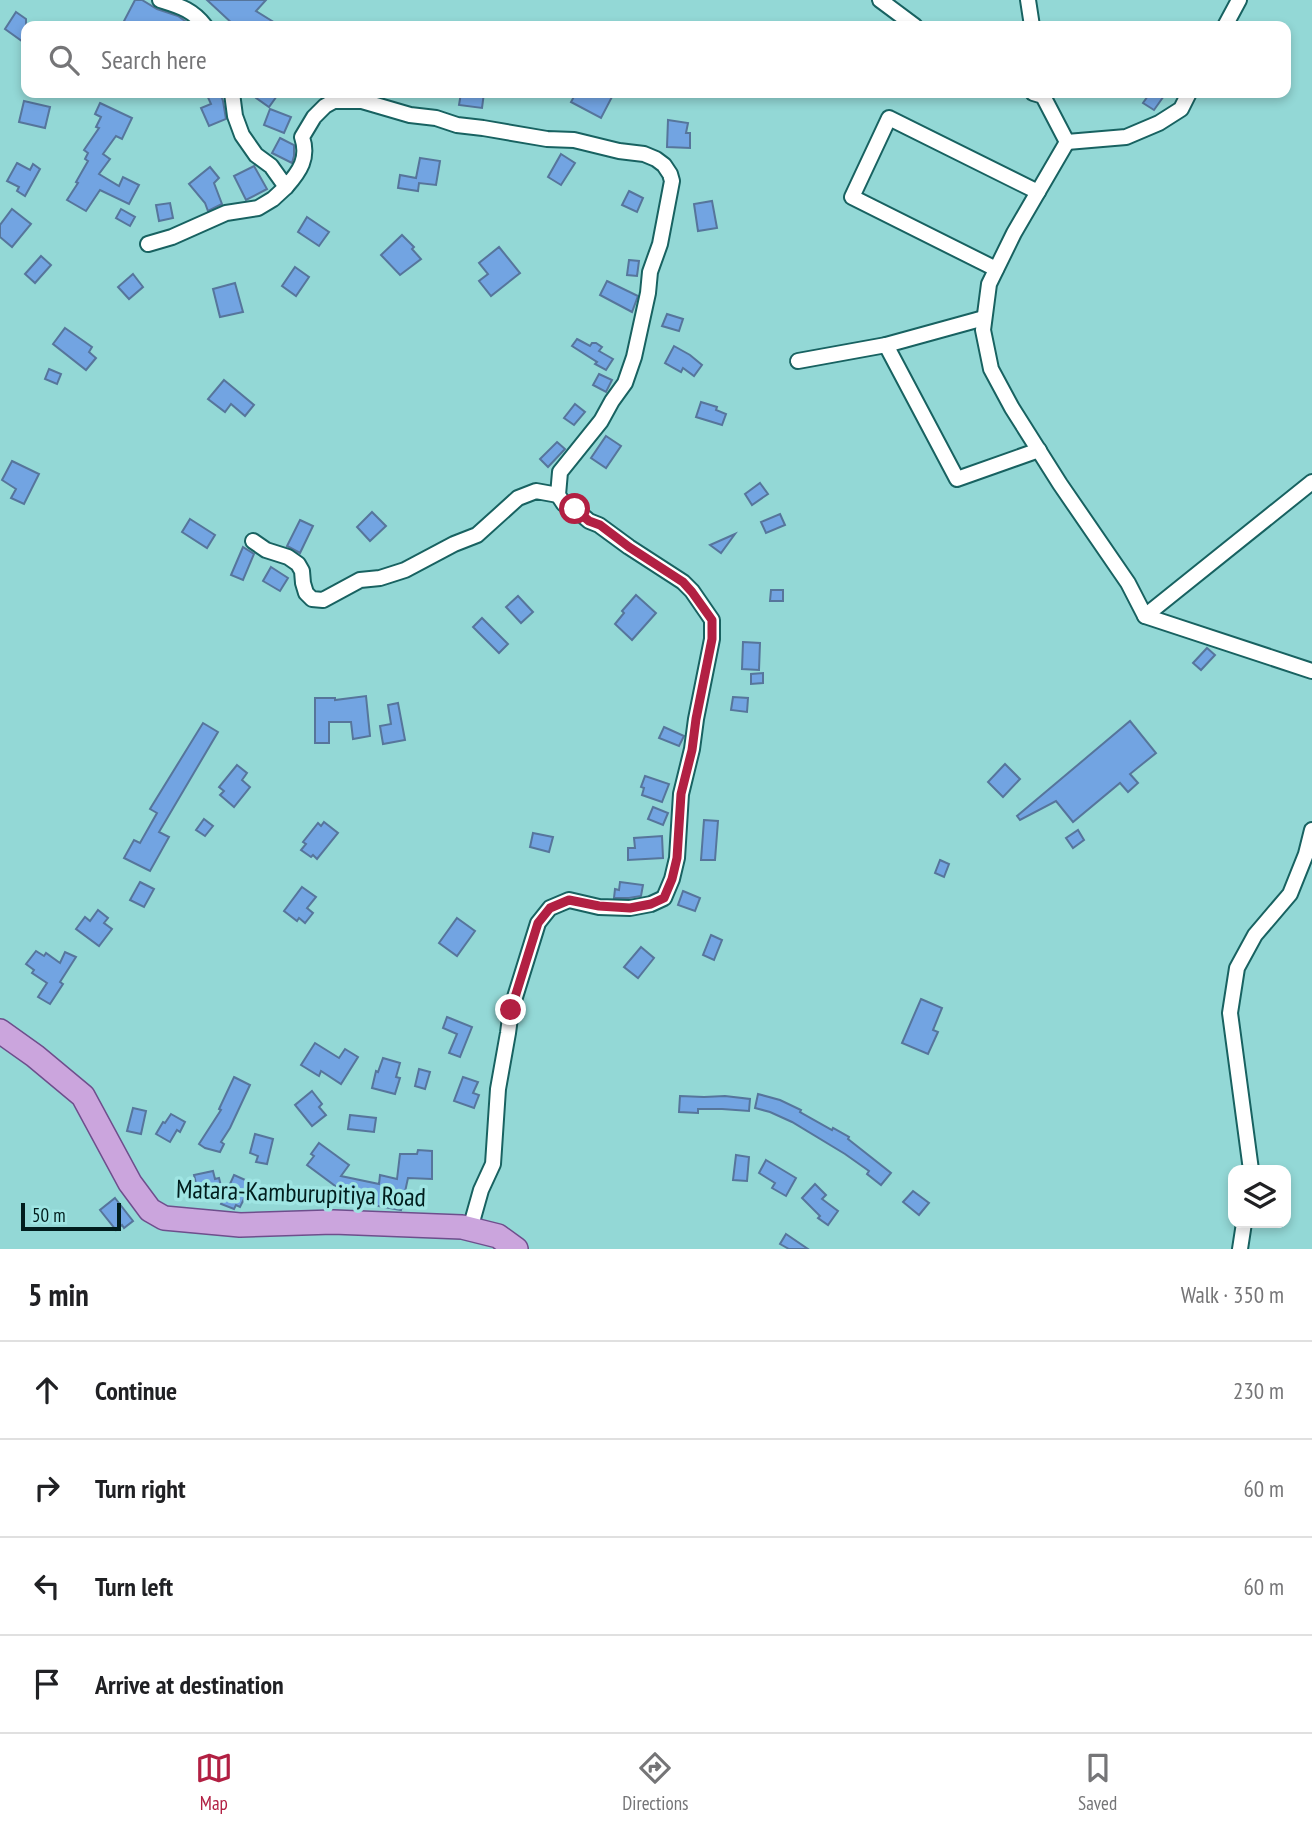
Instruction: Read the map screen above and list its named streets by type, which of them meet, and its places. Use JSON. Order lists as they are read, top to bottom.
{
  "streets": {
    "main road": ["Matara-Kamburupitiya Road"]
  },
  "scale_bar": "50 m",
  "page": {
    "search": "Search here",
    "scale": "50 m",
    "heading": ["5 min", "Walk · 350 m"],
    "list": [
      ["Continue", "230 m"],
      ["Turn right", "60 m"],
      ["Turn left", "60 m"],
      "Arrive at destination"
    ],
    "nav": ["Map", "Directions", "Saved"]
  }
}
